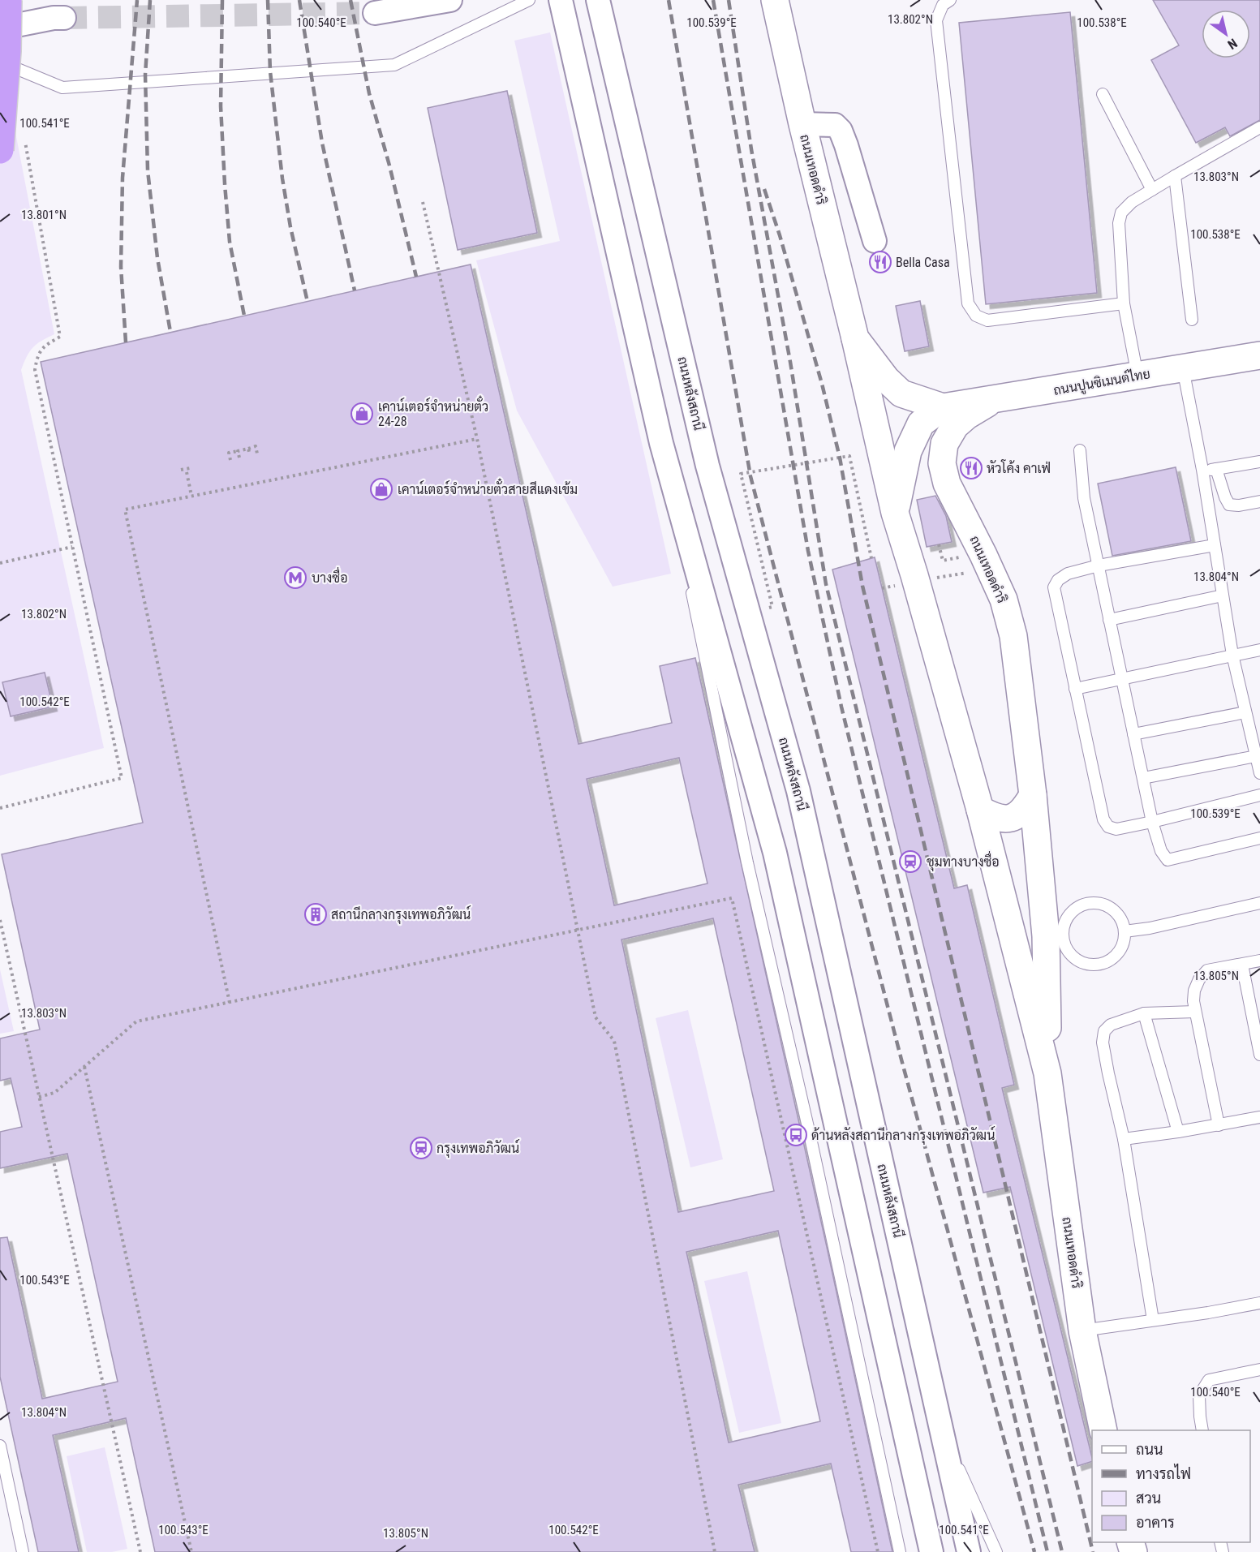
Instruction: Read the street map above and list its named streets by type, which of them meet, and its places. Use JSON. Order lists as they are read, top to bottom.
{
  "streets": {
    "street": ["ถนนเทอดดำริ", "ถนนปูนซิเมนต์ไทย", "ถนนหลังสถานี"]
  },
  "crossings": [
    ["ถนนเทอดดำริ", "ถนนปูนซิเมนต์ไทย"]
  ],
  "places": {
    "restaurant": ["Bella Casa", "หัวโค้ง คาเฟ่"],
    "shop": ["เคาน์เตอร์จำหน่ายตั๋ว 24-28", "เคาน์เตอร์จำหน่ายตั๋วสายสีแดงเข้ม"],
    "metro station": ["บางซื่อ"],
    "station": ["ชุมทางบางซื่อ", "กรุงเทพอภิวัฒน์"],
    "building": ["สถานีกลางกรุงเทพอภิวัฒน์"],
    "bus stop": ["ด้านหลังสถานีกลางกรุงเทพอภิวัฒน์"]
  },
  "legend": [
    "ถนน",
    "ทางรถไฟ",
    "สวน",
    "อาคาร"
  ],
  "north": "bottom right",
  "coordinates": [
    "13.802°N",
    "100.540°E",
    "100.539°E",
    "100.538°E",
    "100.541°E",
    "13.803°N",
    "13.801°N",
    "13.804°N",
    "100.542°E",
    "13.805°N",
    "100.543°E"
  ]
}
